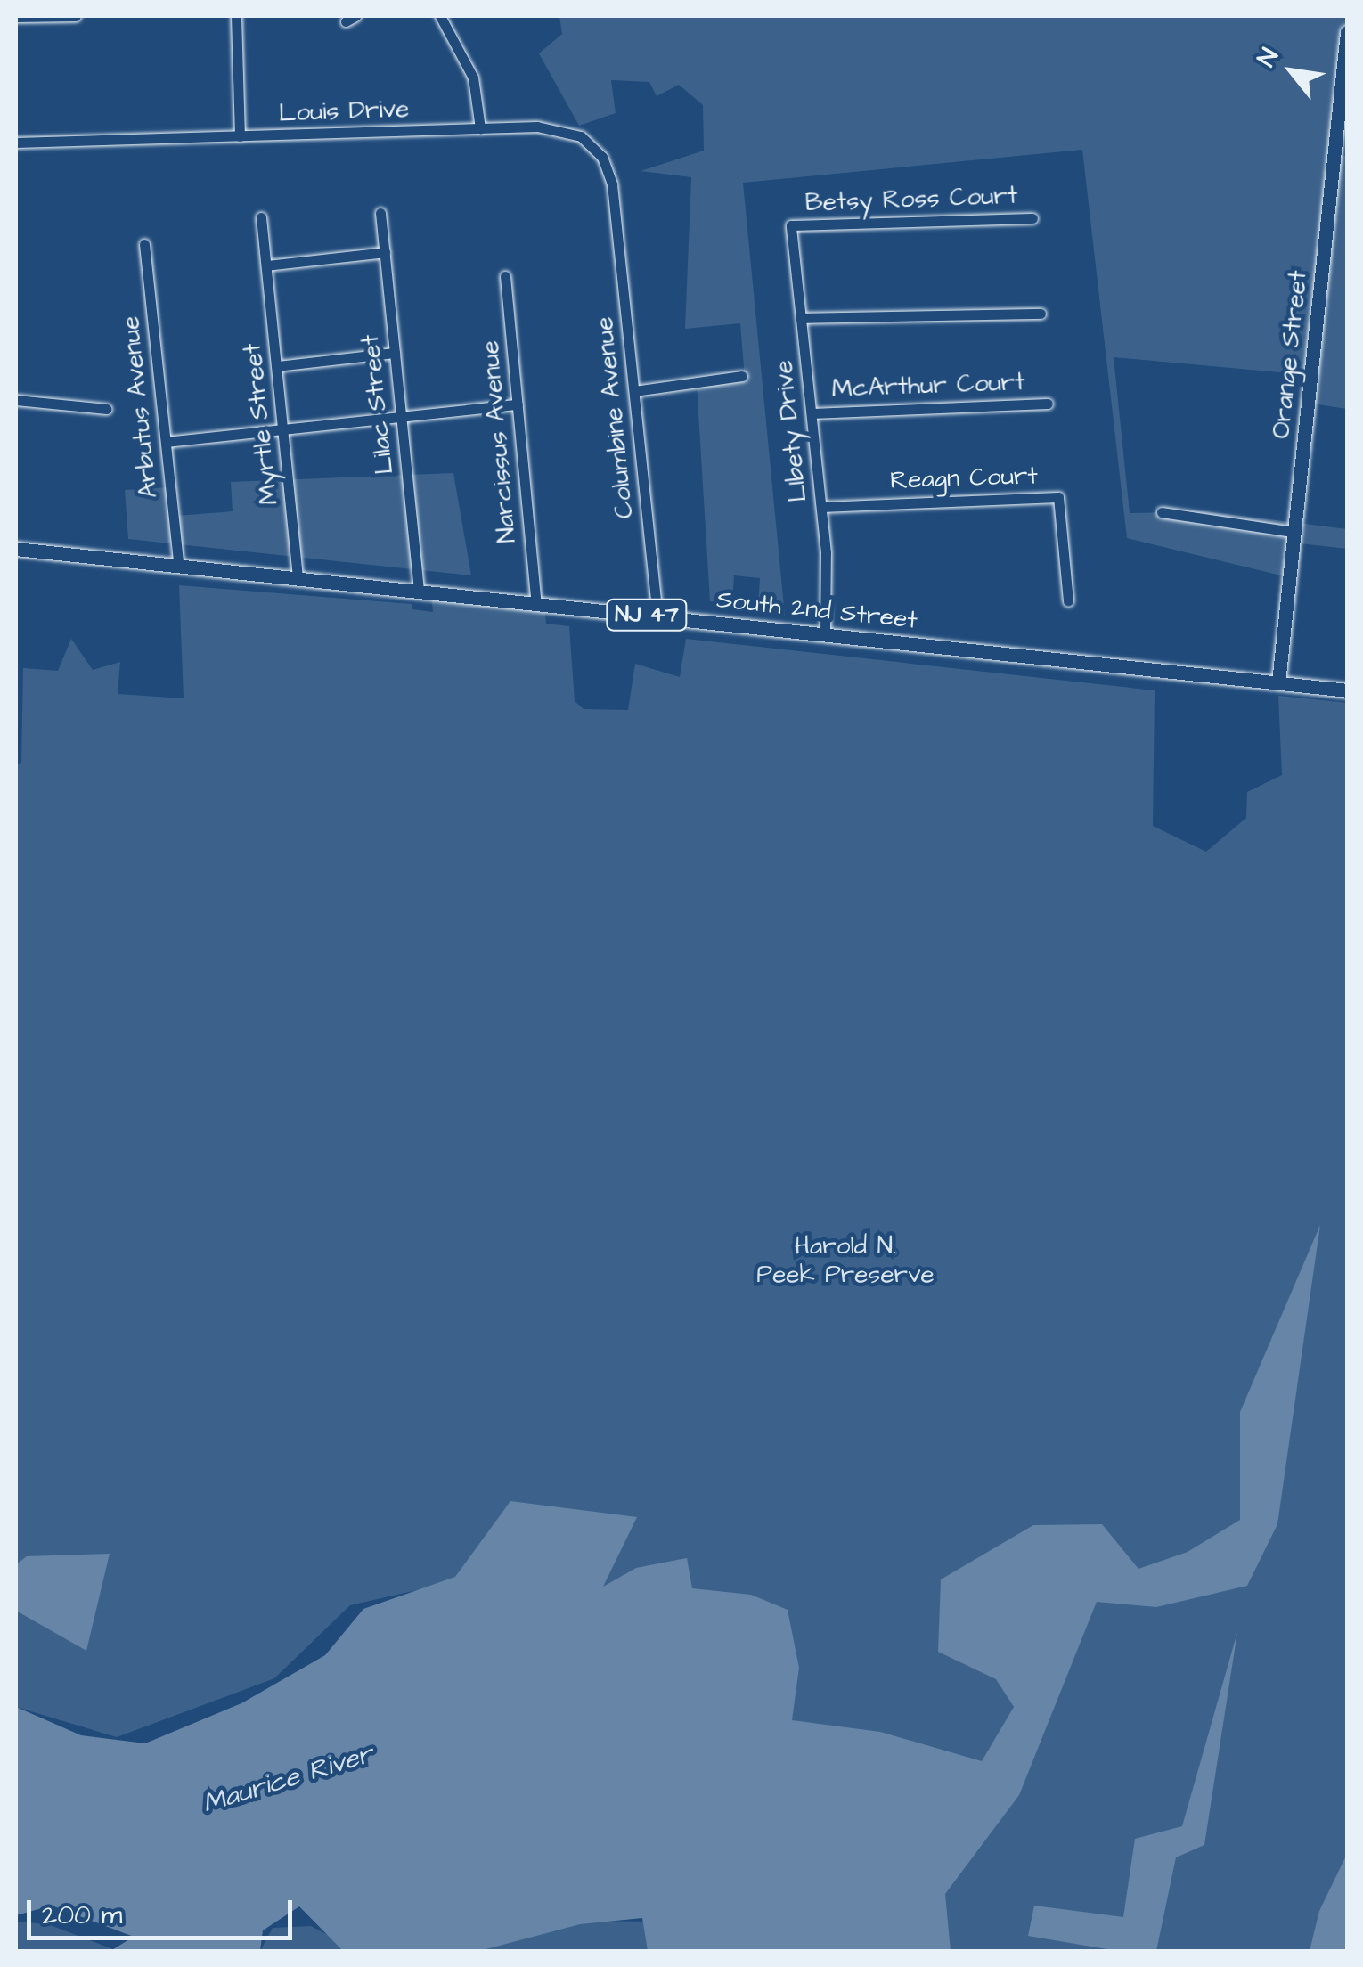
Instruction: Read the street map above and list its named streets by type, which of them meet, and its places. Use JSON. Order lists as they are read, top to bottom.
{
  "streets": {
    "main road": ["Orange Street", "South 2nd Street", "NJ 47"],
    "street": [
      "Louis Drive",
      "Betsy Ross Court",
      "McArthur Court",
      "Lilac Street",
      "Arbutus Avenue",
      "Columbine Avenue",
      "Myrtle Street",
      "LIbety Drive",
      "Narcissus Avenue",
      "Reagn Court"
    ]
  },
  "crossings": [
    ["Louis Drive", "Columbine Avenue"],
    ["Betsy Ross Court", "LIbety Drive"],
    ["Orange Street", "South 2nd Street"],
    ["McArthur Court", "LIbety Drive"],
    ["Lilac Street", "South 2nd Street"],
    ["Arbutus Avenue", "South 2nd Street"],
    ["Columbine Avenue", "South 2nd Street"],
    ["Myrtle Street", "South 2nd Street"],
    ["LIbety Drive", "Reagn Court"],
    ["LIbety Drive", "South 2nd Street"],
    ["Narcissus Avenue", "South 2nd Street"]
  ],
  "water": ["Maurice River"],
  "parks": ["Harold N. Peek Preserve"],
  "scale_bar": "200 m",
  "north": "top left"
}
